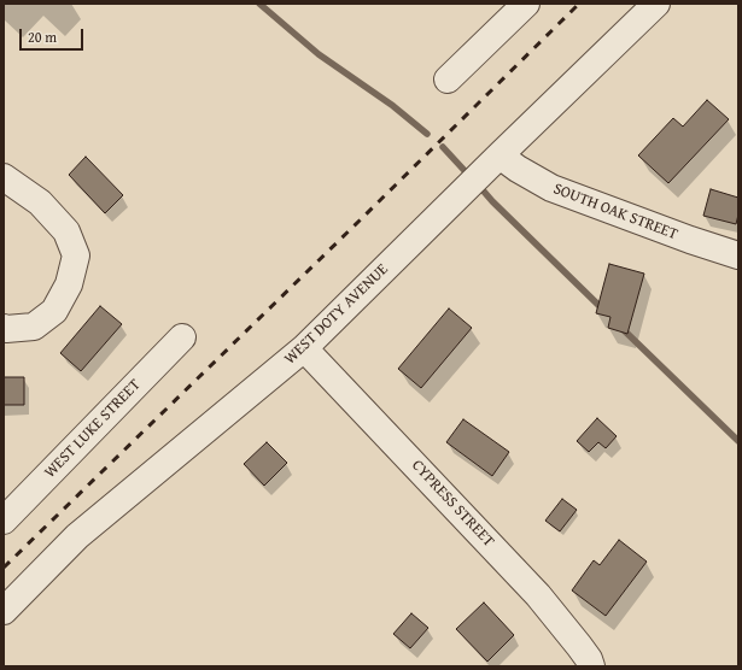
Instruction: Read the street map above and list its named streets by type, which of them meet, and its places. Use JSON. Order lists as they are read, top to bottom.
{
  "streets": {
    "street": [
      "SOUTH OAK STREET",
      "WEST DOTY AVENUE",
      "WEST LUKE STREET",
      "CYPRESS STREET"
    ]
  },
  "crossings": [
    ["SOUTH OAK STREET", "WEST DOTY AVENUE"],
    ["WEST DOTY AVENUE", "CYPRESS STREET"]
  ],
  "scale_bar": "20 m"
}
